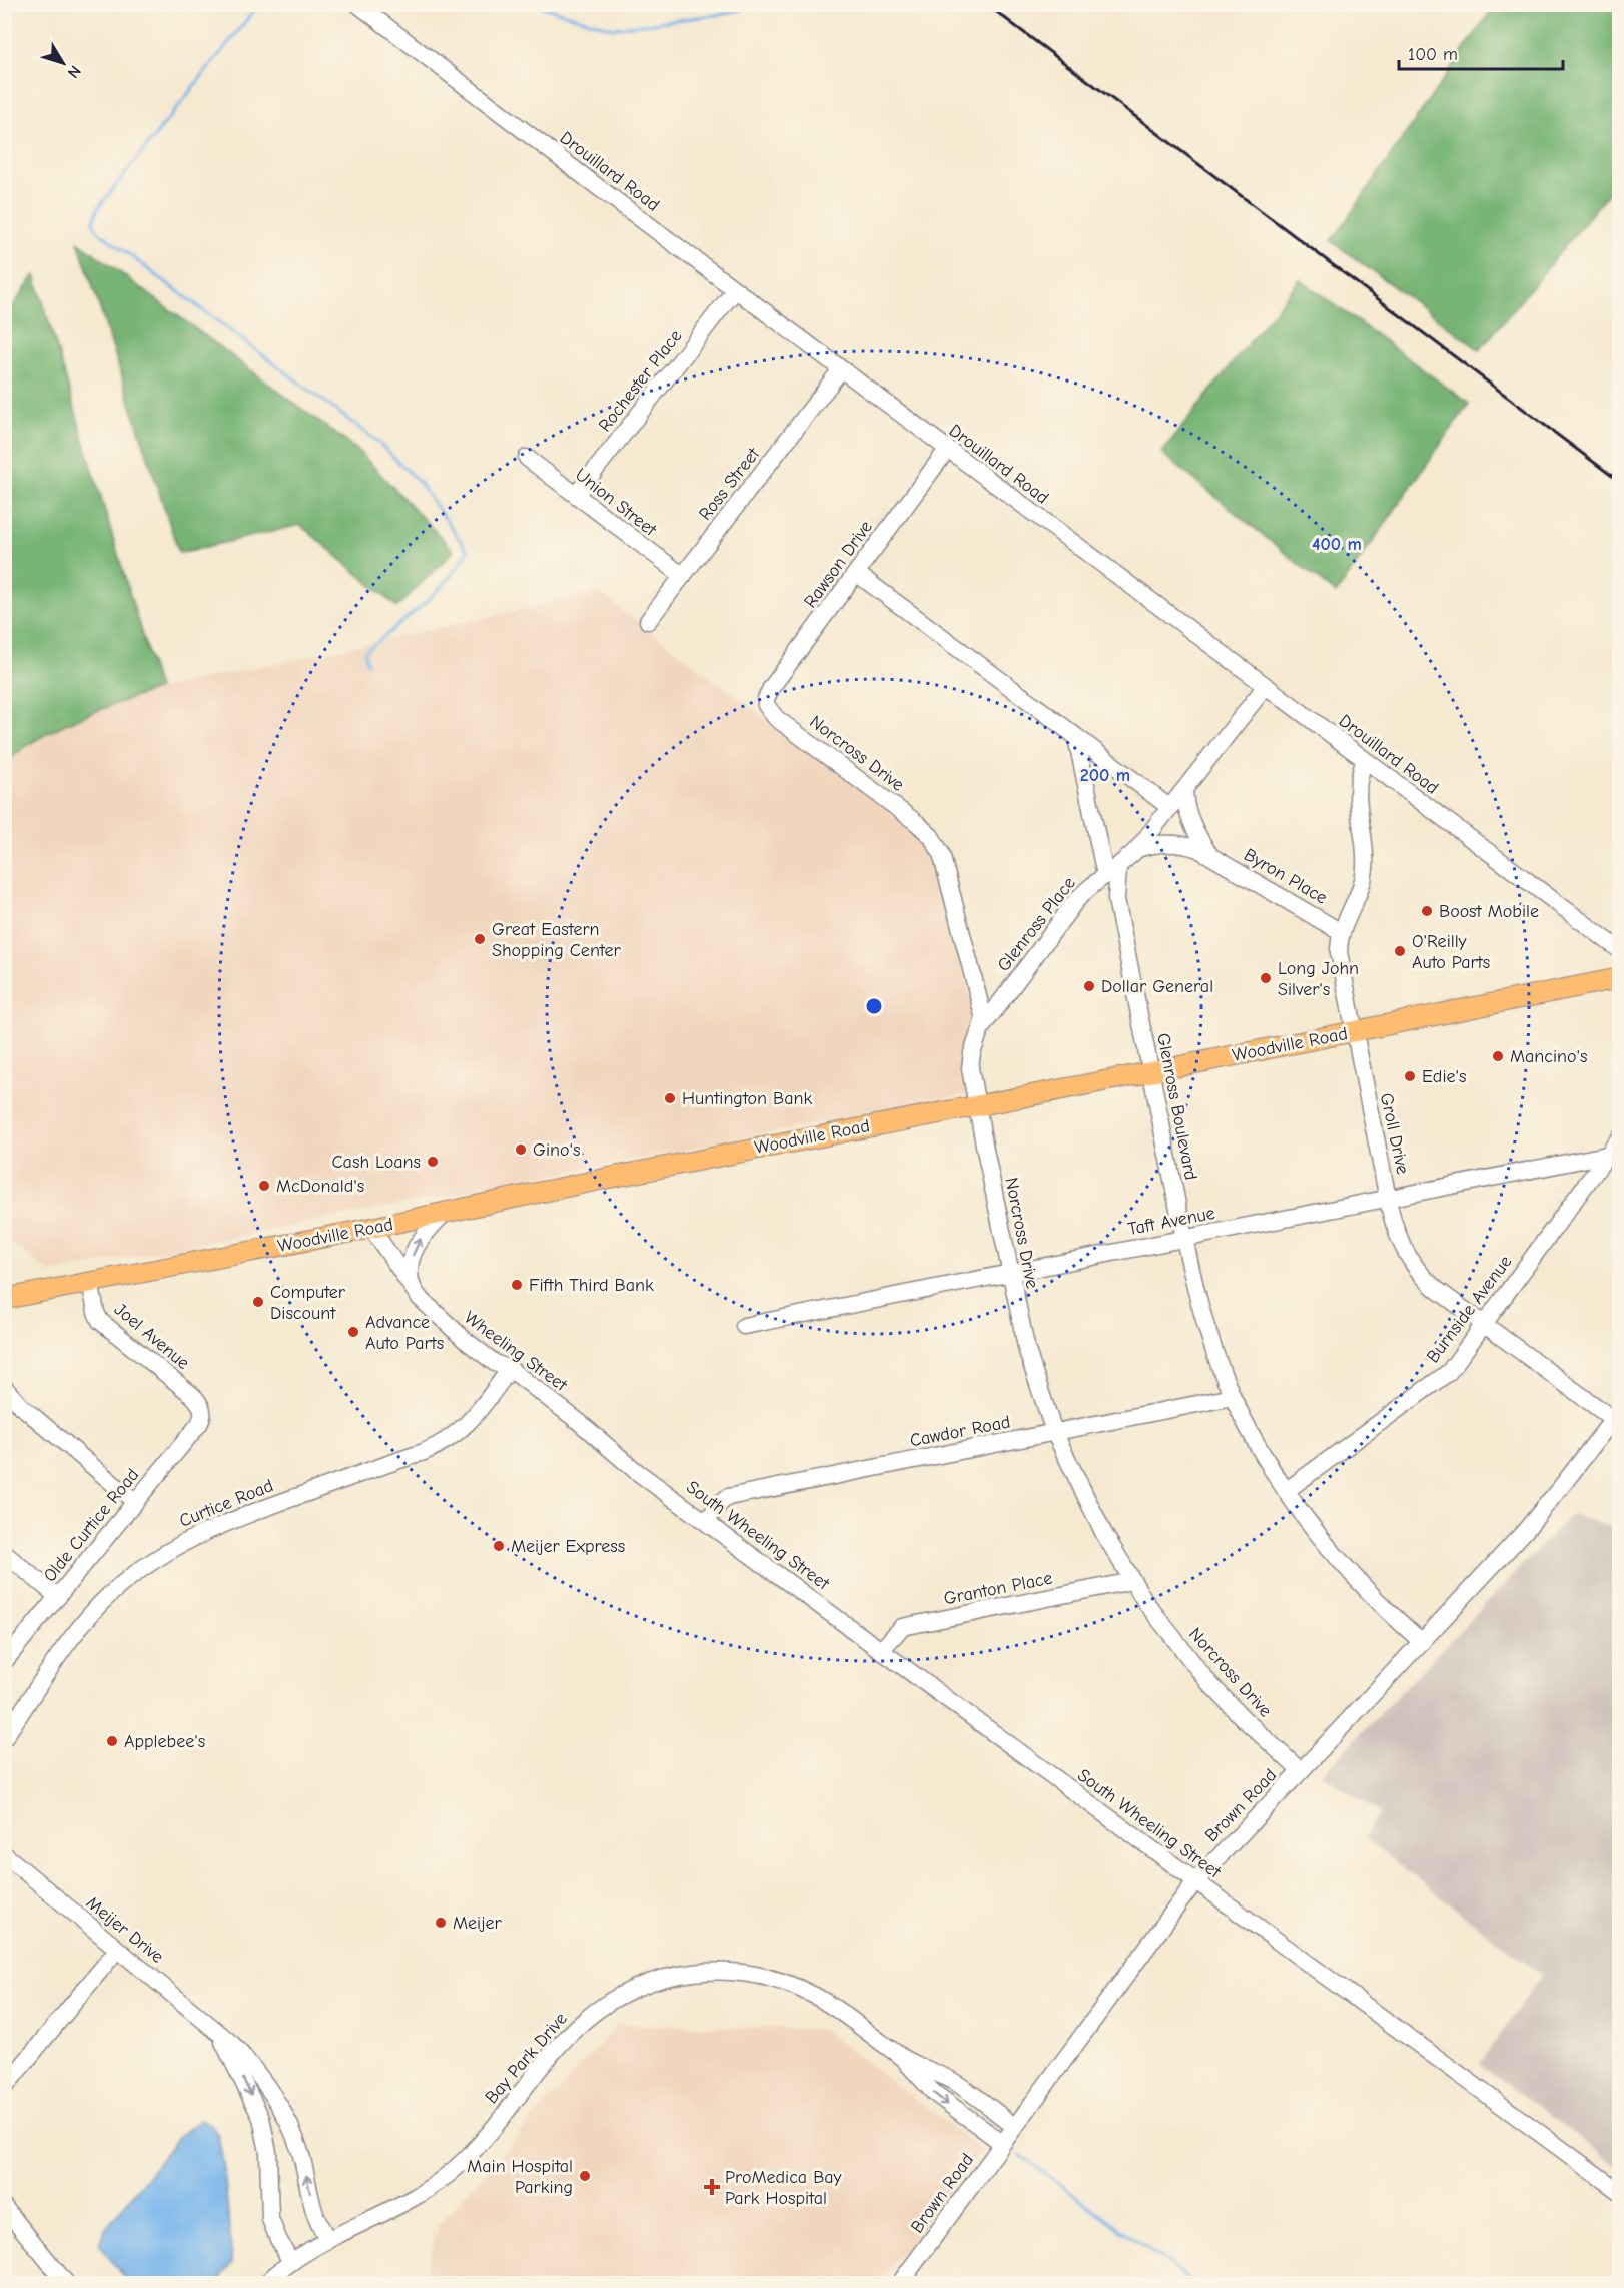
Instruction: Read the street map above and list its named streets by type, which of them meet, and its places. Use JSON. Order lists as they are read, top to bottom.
{
  "streets": {
    "main road": ["Woodville Road"],
    "street": [
      "Drouillard Road",
      "Rochester Place",
      "Ross Street",
      "Union Street",
      "Rawson Drive",
      "Norcross Drive",
      "Byron Place",
      "Glenross Place",
      "Glenross Boulevard",
      "Groll Drive",
      "Taft Avenue",
      "Burnside Avenue",
      "Joel Avenue",
      "Wheeling Street",
      "Cawdor Road",
      "Curtice Road",
      "Olde Curtice Road",
      "South Wheeling Street",
      "Granton Place",
      "Brown Road",
      "Meijer Drive",
      "Bay Park Drive"
    ]
  },
  "crossings": [
    ["Drouillard Road", "Rochester Place"],
    ["Drouillard Road", "Ross Street"],
    ["Drouillard Road", "Rawson Drive"],
    ["Drouillard Road", "Groll Drive"],
    ["Rochester Place", "Union Street"],
    ["Ross Street", "Union Street"],
    ["Rawson Drive", "Norcross Drive"],
    ["Norcross Drive", "Glenross Place"],
    ["Norcross Drive", "Woodville Road"],
    ["Norcross Drive", "Taft Avenue"],
    ["Norcross Drive", "Cawdor Road"],
    ["Norcross Drive", "Granton Place"],
    ["Norcross Drive", "Brown Road"],
    ["Byron Place", "Groll Drive"],
    ["Glenross Place", "Glenross Boulevard"],
    ["Woodville Road", "Glenross Boulevard"],
    ["Woodville Road", "Groll Drive"],
    ["Woodville Road", "Joel Avenue"],
    ["Woodville Road", "Wheeling Street"],
    ["Glenross Boulevard", "Taft Avenue"],
    ["Glenross Boulevard", "Burnside Avenue"],
    ["Glenross Boulevard", "Cawdor Road"],
    ["Glenross Boulevard", "Brown Road"],
    ["Groll Drive", "Taft Avenue"],
    ["Groll Drive", "Burnside Avenue"],
    ["Groll Drive", "Brown Road"],
    ["Taft Avenue", "Burnside Avenue"],
    ["Joel Avenue", "Olde Curtice Road"],
    ["Wheeling Street", "Curtice Road"],
    ["Wheeling Street", "South Wheeling Street"],
    ["Cawdor Road", "South Wheeling Street"],
    ["South Wheeling Street", "Granton Place"],
    ["South Wheeling Street", "Brown Road"],
    ["Brown Road", "Bay Park Drive"],
    ["Meijer Drive", "Bay Park Drive"]
  ],
  "places": {
    "other": [
      "Boost Mobile",
      "Great Eastern Shopping Center",
      "O'Reilly Auto Parts",
      "Long John Silver's",
      "Dollar General",
      "Mancino's",
      "Edie's",
      "Huntington Bank",
      "Gino's",
      "Cash Loans",
      "McDonald's",
      "Fifth Third Bank",
      "Computer Discount",
      "Advance Auto Parts",
      "Meijer Express",
      "Applebee's",
      "Meijer",
      "Main Hospital Parking"
    ],
    "health": ["ProMedica Bay Park Hospital"]
  },
  "scale_bar": "100 m",
  "north": "bottom right",
  "rings": ["400 m", "200 m"]
}
